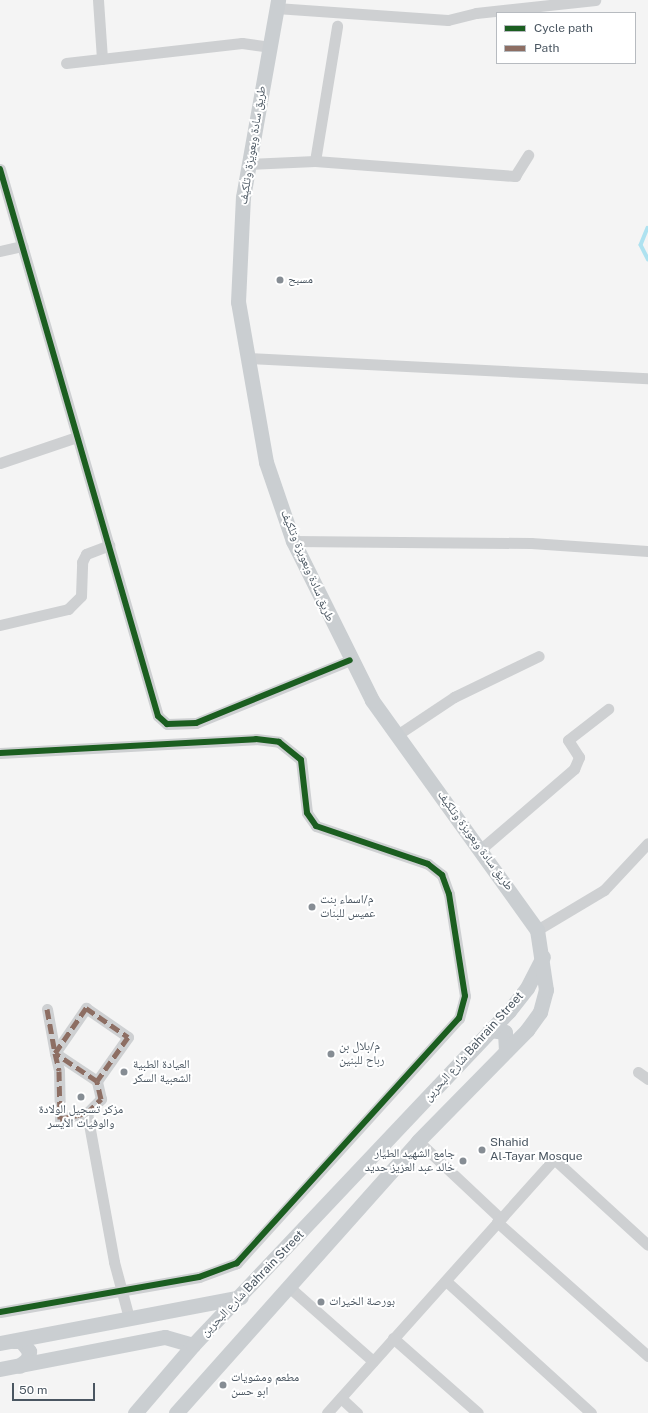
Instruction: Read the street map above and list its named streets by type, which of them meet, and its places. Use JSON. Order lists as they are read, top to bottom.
{
  "streets": {
    "main road": ["طريق سادة وبعويزة وتلكيف", "شارع البحرين Bahrain Street"]
  },
  "crossings": [
    ["طريق سادة وبعويزة وتلكيف", "شارع البحرين Bahrain Street"]
  ],
  "places": [
    "مسبح",
    "م/اسماء بنت عميس للبنات",
    "م/بلال بن رباح للبنين",
    "العيادة الطبية الشعبية السكر",
    "مزكر تسجيل الولادة والوفيات الأيسر",
    "Shahid Al-Tayar Mosque",
    "جامع الشهيد الطيار خالد عبد العزيز حديد",
    "بورصة الخيرات",
    "مطعم ومشويات ابو حسن"
  ],
  "legend": ["Cycle path", "Path"],
  "scale_bar": "50 m"
}
